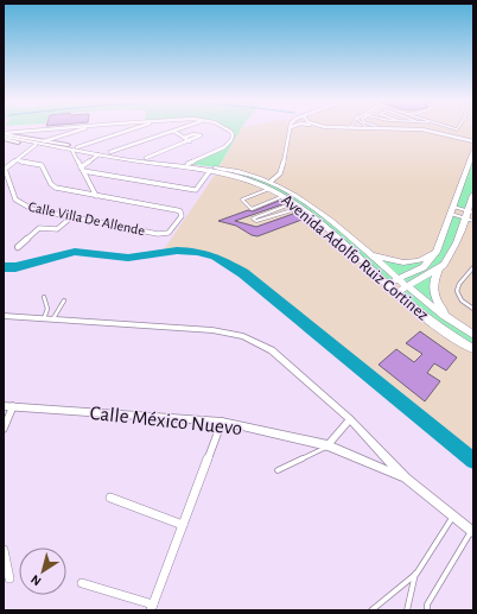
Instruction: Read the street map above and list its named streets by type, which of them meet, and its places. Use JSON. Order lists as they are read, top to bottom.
{
  "streets": {
    "main road": ["Avenida Adolfo Ruiz Cortinez"],
    "street": ["Calle Villa De Allende", "Calle México Nuevo"]
  },
  "north": "bottom left"
}
